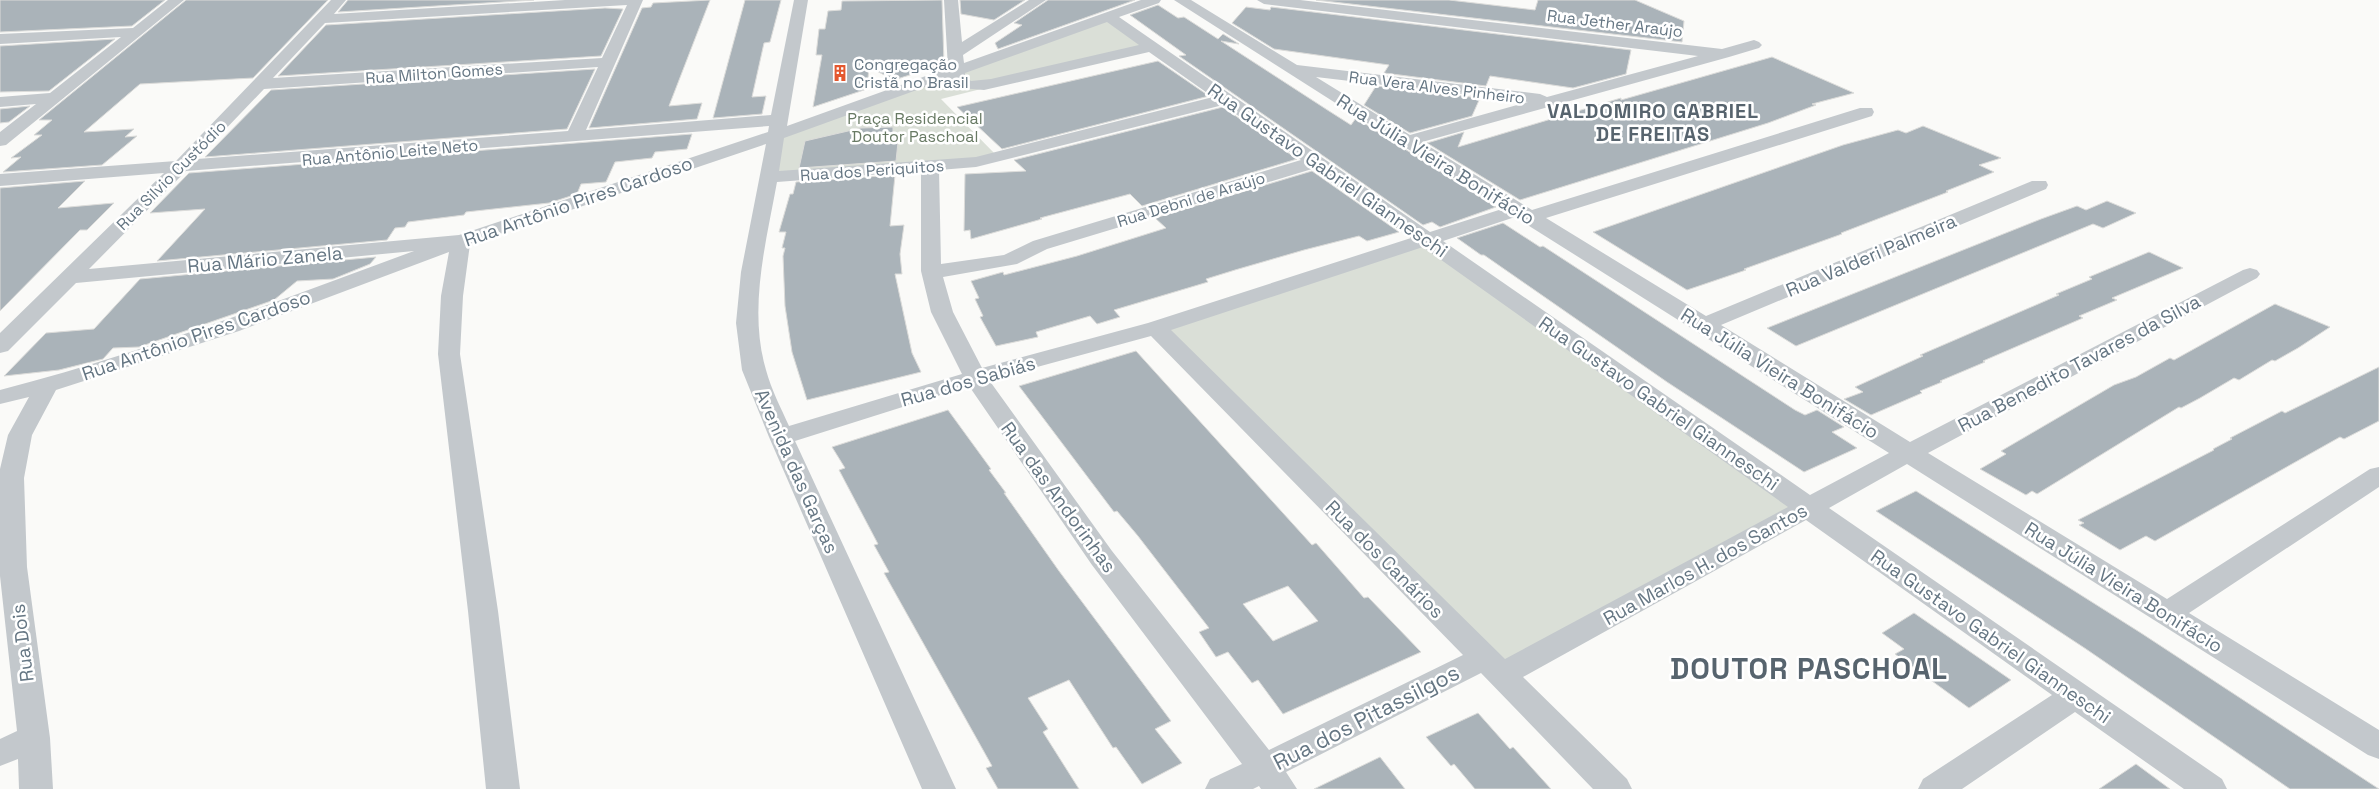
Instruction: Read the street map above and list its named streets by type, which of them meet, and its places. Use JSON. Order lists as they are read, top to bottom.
{
  "streets": {
    "street": [
      "Rua Jether Araújo",
      "Rua Milton Gomes",
      "Rua Vera Alves Pinheiro",
      "Rua Antônio Leite Neto",
      "Rua Júlia Vieira Bonifácio",
      "Rua dos Periquitos",
      "Rua Gustavo Gabriel Gianneschi",
      "Rua Silvio Custódio",
      "Rua Debni de Araújo",
      "Rua Antônio Pires Cardoso",
      "Rua Valderi Palmeira",
      "Rua Mário Zanela",
      "Rua Benedito Tavares da Silva",
      "Rua dos Sabiás",
      "Avenida das Garças",
      "Rua das Andorinhas",
      "Rua dos Canários",
      "Rua Marlos H. dos Santos",
      "Rua Dois",
      "Rua dos Pitassilgos"
    ]
  },
  "crossings": [
    ["Rua Milton Gomes", "Rua Silvio Custódio"],
    ["Rua Vera Alves Pinheiro", "Rua Júlia Vieira Bonifácio"],
    ["Rua Antônio Leite Neto", "Rua Silvio Custódio"],
    ["Rua Antônio Leite Neto", "Rua Antônio Pires Cardoso"],
    ["Rua Antônio Leite Neto", "Avenida das Garças"],
    ["Rua Júlia Vieira Bonifácio", "Rua Valderi Palmeira"],
    ["Rua Júlia Vieira Bonifácio", "Rua Benedito Tavares da Silva"],
    ["Rua Júlia Vieira Bonifácio", "Rua dos Sabiás"],
    ["Rua Júlia Vieira Bonifácio", "Rua Marlos H. dos Santos"],
    ["Rua dos Periquitos", "Rua Gustavo Gabriel Gianneschi"],
    ["Rua dos Periquitos", "Avenida das Garças"],
    ["Rua dos Periquitos", "Rua das Andorinhas"],
    ["Rua Gustavo Gabriel Gianneschi", "Rua Debni de Araújo"],
    ["Rua Gustavo Gabriel Gianneschi", "Rua Antônio Pires Cardoso"],
    ["Rua Gustavo Gabriel Gianneschi", "Rua dos Sabiás"],
    ["Rua Gustavo Gabriel Gianneschi", "Rua Marlos H. dos Santos"],
    ["Rua Silvio Custódio", "Rua Mário Zanela"],
    ["Rua Debni de Araújo", "Rua das Andorinhas"],
    ["Rua Antônio Pires Cardoso", "Rua Mário Zanela"],
    ["Rua Antônio Pires Cardoso", "Avenida das Garças"],
    ["Rua Antônio Pires Cardoso", "Rua Dois"],
    ["Rua Benedito Tavares da Silva", "Rua Marlos H. dos Santos"],
    ["Rua dos Sabiás", "Avenida das Garças"],
    ["Rua dos Sabiás", "Rua das Andorinhas"],
    ["Rua dos Sabiás", "Rua dos Canários"],
    ["Rua das Andorinhas", "Rua dos Pitassilgos"],
    ["Rua dos Canários", "Rua Marlos H. dos Santos"],
    ["Rua dos Canários", "Rua dos Pitassilgos"],
    ["Rua Marlos H. dos Santos", "Rua dos Pitassilgos"]
  ],
  "districts": ["VALDOMIRO GABRIEL DE FREITAS", "DOUTOR PASCHOAL"],
  "parks": ["Praça Residencial Doutor Paschoal"],
  "places": {
    "building": ["Congregação Cristã no Brasil"]
  }
}
